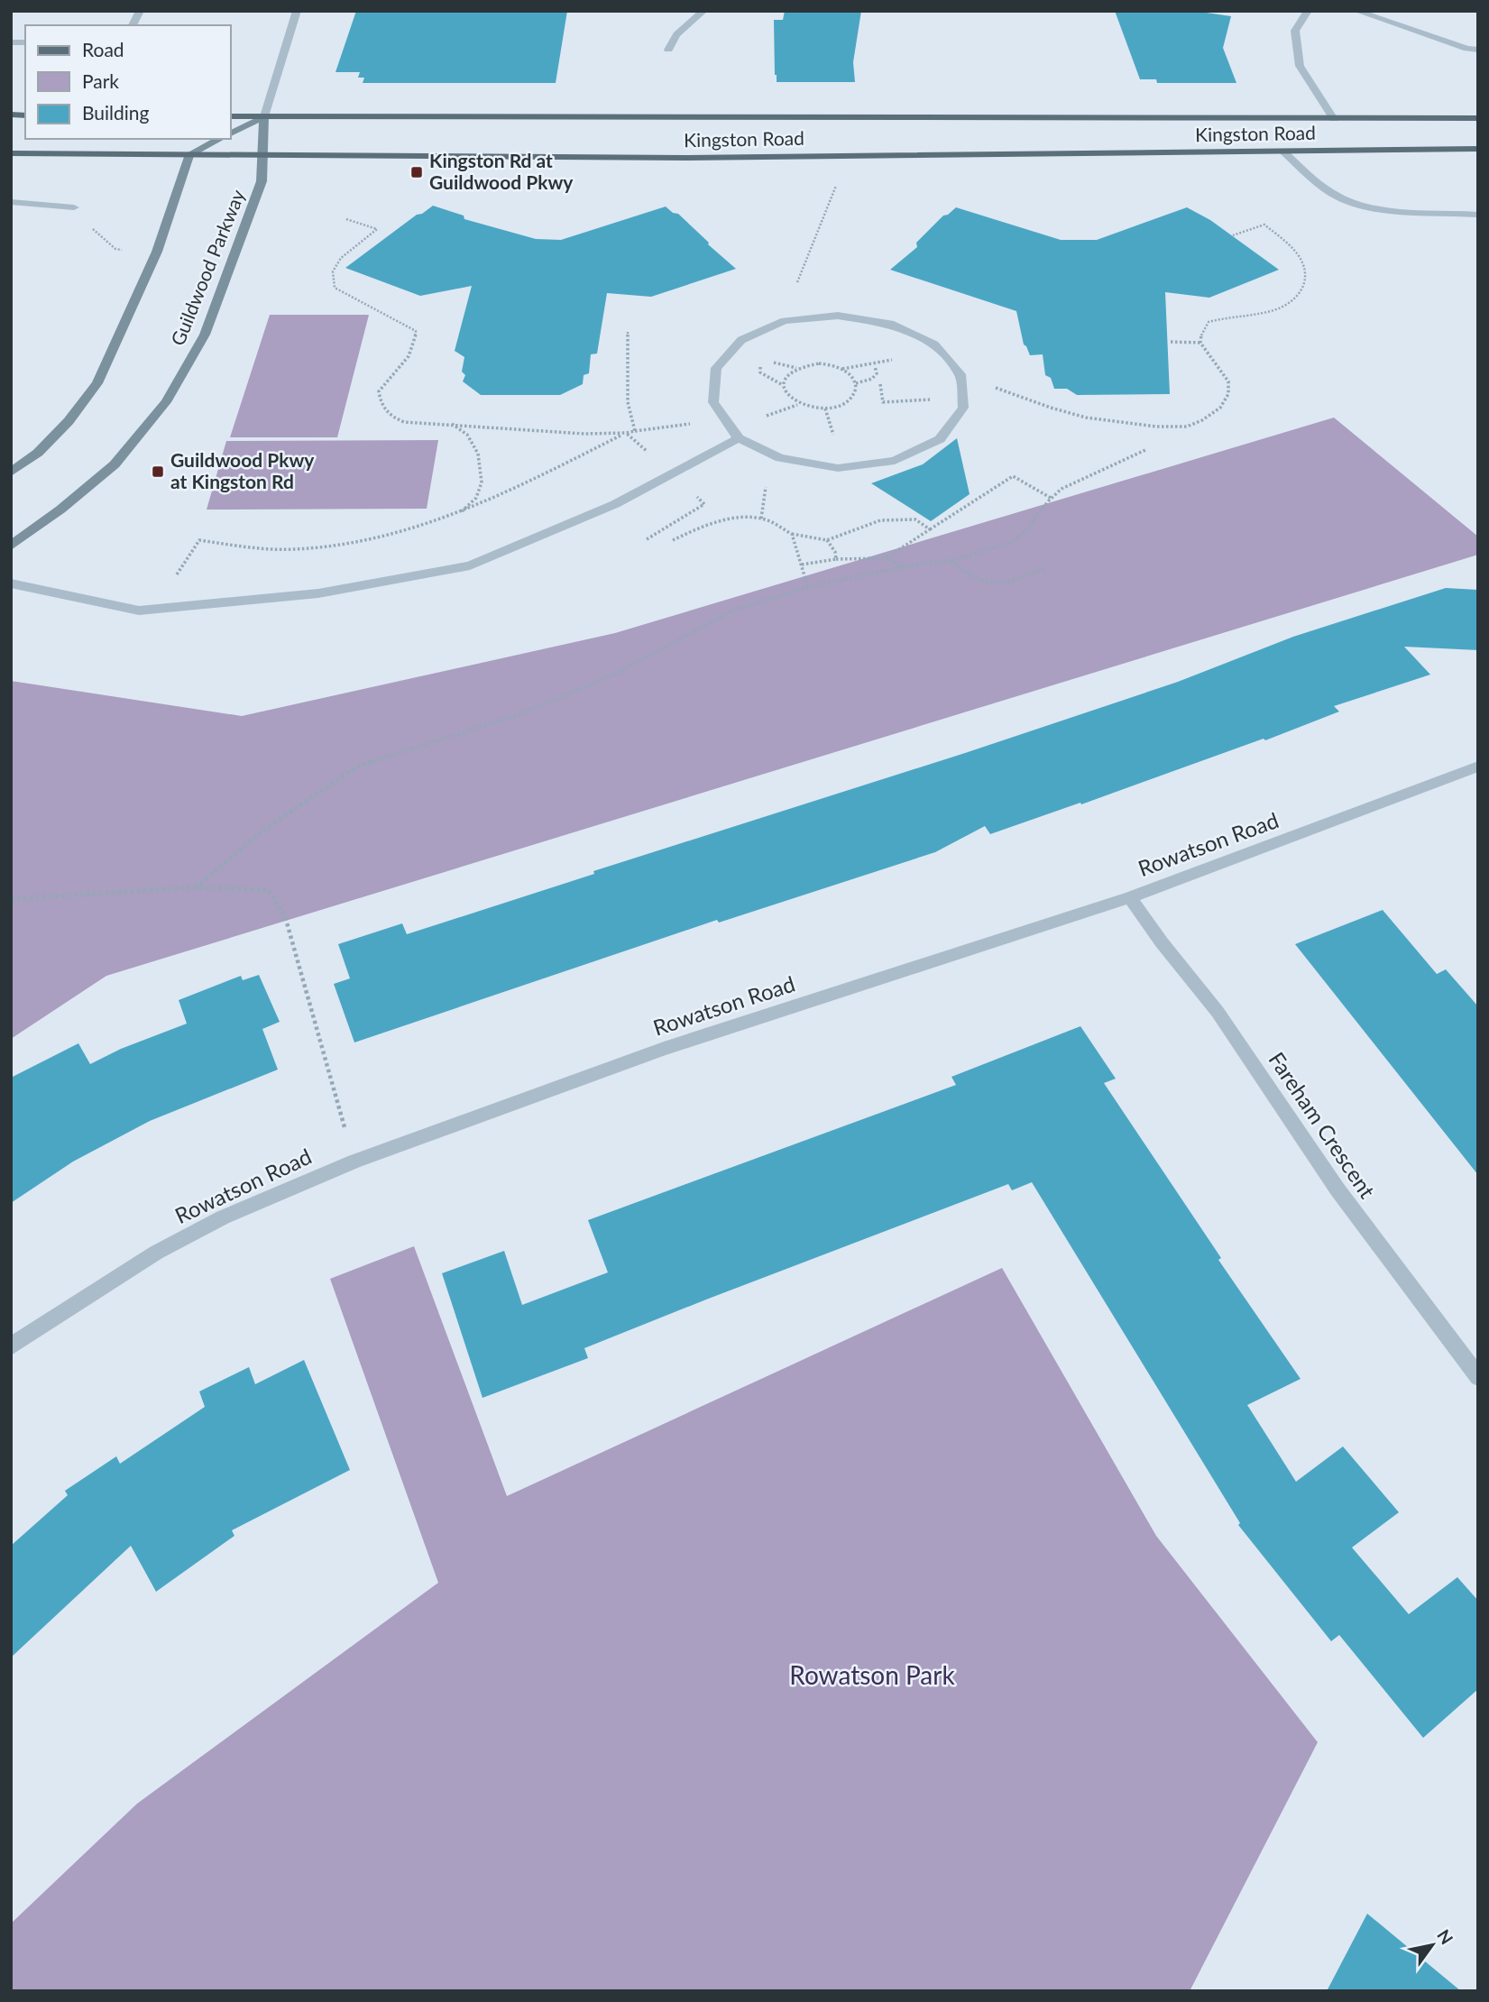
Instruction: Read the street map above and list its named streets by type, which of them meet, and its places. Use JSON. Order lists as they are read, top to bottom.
{
  "streets": {
    "main road": ["Kingston Road"],
    "street": ["Guildwood Parkway", "Rowatson Road", "Fareham Crescent"]
  },
  "crossings": [
    ["Kingston Road", "Guildwood Parkway"],
    ["Rowatson Road", "Fareham Crescent"]
  ],
  "parks": ["Rowatson Park"],
  "places": {
    "transit": ["Kingston Rd at Guildwood Pkwy", "Guildwood Pkwy at Kingston Rd"]
  },
  "legend": ["Road", "Park", "Building"],
  "north": "top right"
}
